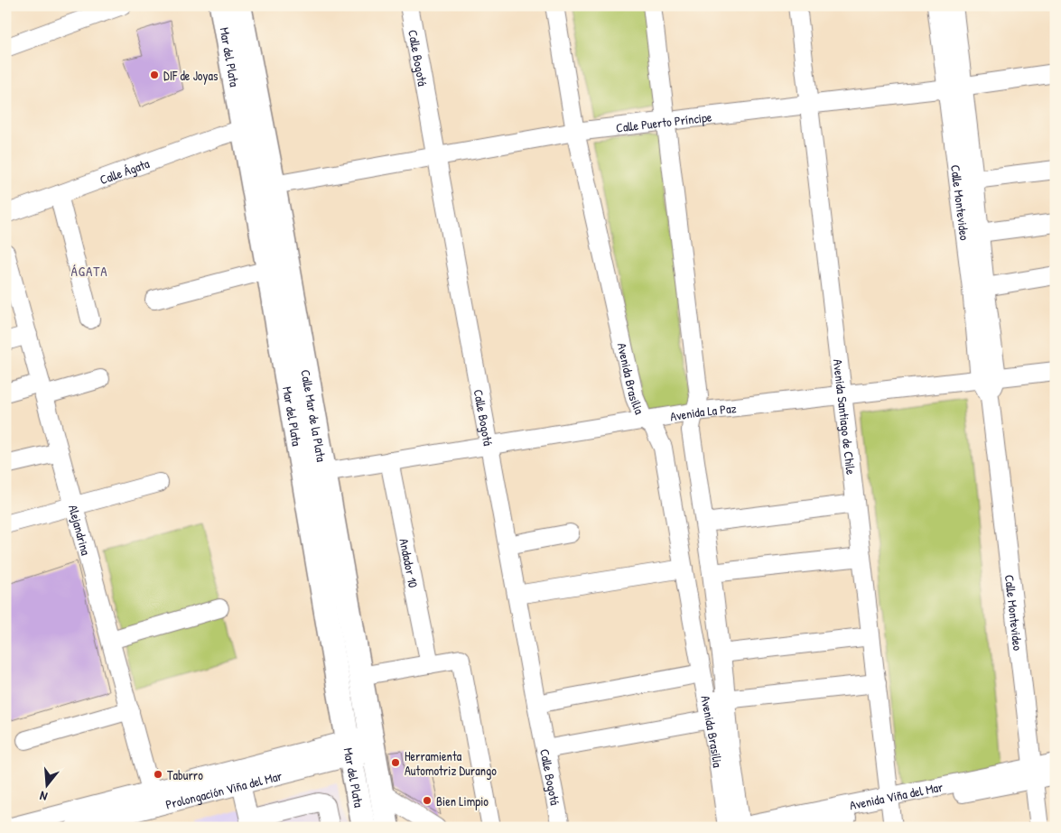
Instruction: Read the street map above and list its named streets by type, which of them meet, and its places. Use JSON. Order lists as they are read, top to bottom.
{
  "streets": {
    "main road": ["Mar del Plata", "Calle Mar de la Plata"],
    "street": [
      "Calle Bogotá",
      "Calle Puerto Príncipe",
      "Calle Ágata",
      "Calle Montevideo",
      "Avenida Brasilia",
      "Avenida La Paz",
      "Avenida Santiago de Chile",
      "Alejandrina",
      "Andador 10",
      "Prolongación Viña del Mar",
      "Avenida Viña del Mar"
    ]
  },
  "crossings": [
    ["Mar del Plata", "Calle Ágata"],
    ["Mar del Plata", "Prolongación Viña del Mar"],
    ["Calle Bogotá", "Calle Puerto Príncipe"],
    ["Calle Bogotá", "Avenida La Paz"],
    ["Calle Puerto Príncipe", "Calle Montevideo"],
    ["Calle Puerto Príncipe", "Avenida Brasilia"],
    ["Calle Puerto Príncipe", "Calle Mar de la Plata"],
    ["Calle Puerto Príncipe", "Avenida Santiago de Chile"],
    ["Calle Montevideo", "Avenida La Paz"],
    ["Calle Montevideo", "Avenida Viña del Mar"],
    ["Avenida Brasilia", "Avenida La Paz"],
    ["Avenida Brasilia", "Avenida Viña del Mar"],
    ["Avenida La Paz", "Calle Mar de la Plata"],
    ["Avenida La Paz", "Avenida Santiago de Chile"],
    ["Avenida La Paz", "Andador 10"],
    ["Calle Mar de la Plata", "Prolongación Viña del Mar"],
    ["Avenida Santiago de Chile", "Avenida Viña del Mar"],
    ["Alejandrina", "Prolongación Viña del Mar"]
  ],
  "districts": ["ÁGATA"],
  "places": [
    "DIF de Joyas",
    "Herramienta Automotriz Durango",
    "Taburro",
    "Bien Limpio"
  ],
  "north": "bottom"
}
